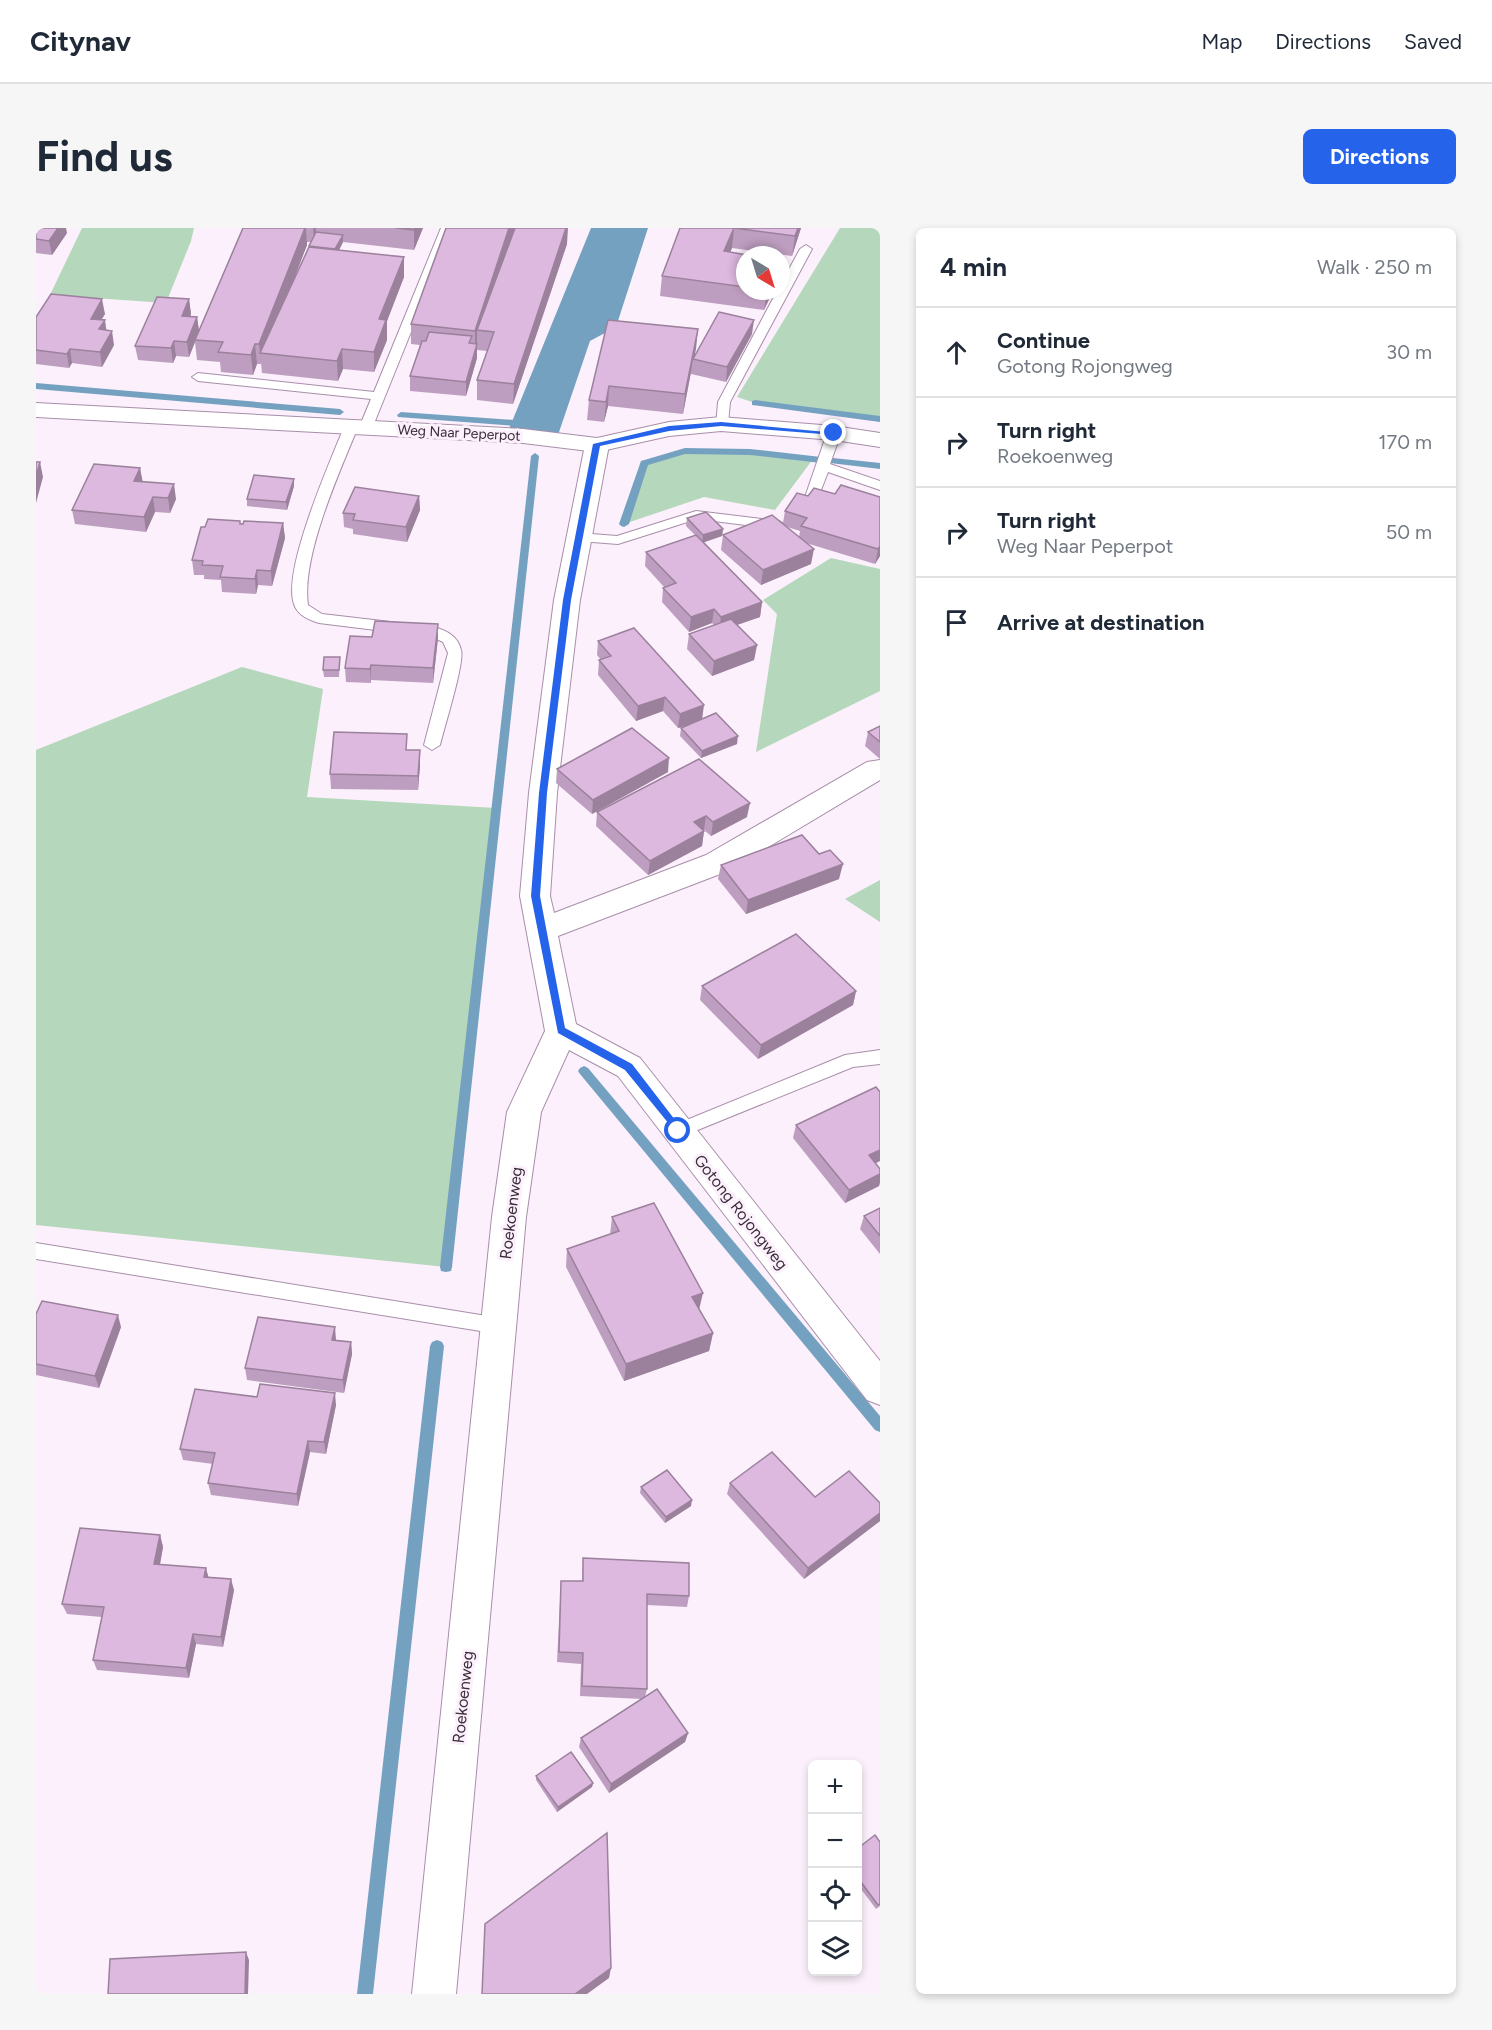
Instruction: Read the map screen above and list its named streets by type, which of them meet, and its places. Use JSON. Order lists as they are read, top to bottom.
{
  "streets": {
    "street": ["Weg Naar Peperpot", "Gotong Rojongweg", "Roekoenweg"]
  },
  "crossings": [
    ["Gotong Rojongweg", "Roekoenweg"]
  ],
  "north": "bottom right",
  "page": {
    "header": "Citynav",
    "nav": ["Map", "Directions", "Saved"],
    "buttons": "Directions",
    "title": "Find us",
    "heading": ["4 min", "Walk · 250 m"],
    "list": [
      ["Continue", "Gotong Rojongweg", "30 m"],
      ["Turn right", "Roekoenweg", "170 m"],
      ["Turn right", "Weg Naar Peperpot", "50 m"],
      "Arrive at destination"
    ],
    "map_buttons": ["+", "−"]
  }
}
